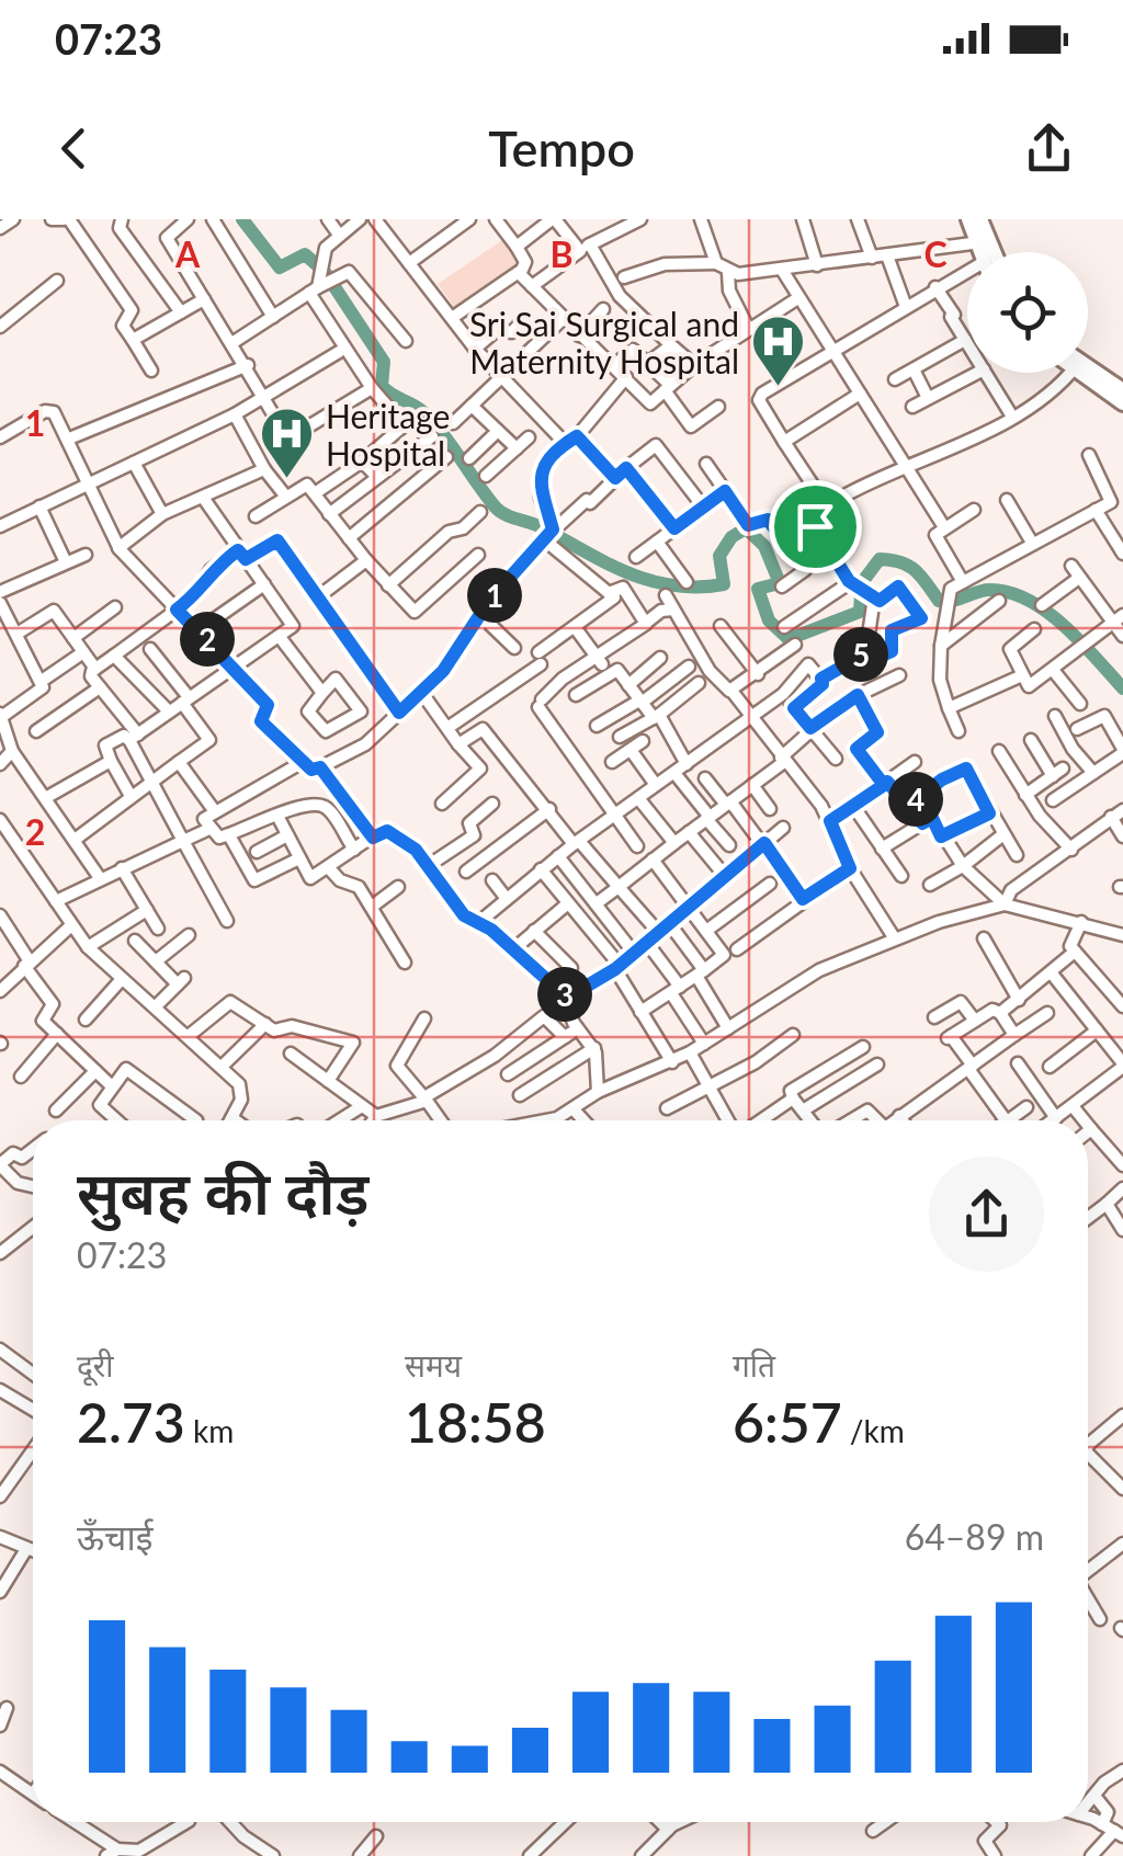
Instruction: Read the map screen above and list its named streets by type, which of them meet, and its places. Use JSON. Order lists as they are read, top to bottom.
{
  "places": {
    "hospital": ["Sri Sai Surgical and Maternity Hospital", "Heritage Hospital"]
  },
  "page": {
    "status": "07:23",
    "header": "Tempo",
    "pins": [
      "1",
      "2",
      "5",
      "4",
      "3"
    ],
    "heading": ["सुबह की दौड़", "07:23"],
    "stats": [
      ["दूरी", "2.73 km"],
      ["समय", "18:58"],
      ["गति", "6:57 /km"]
    ],
    "chart": ["ऊँचाई", "64–89 m"]
  },
  "grid": {
    "columns": ["A", "B", "C"],
    "rows": ["1", "2"]
  }
}
